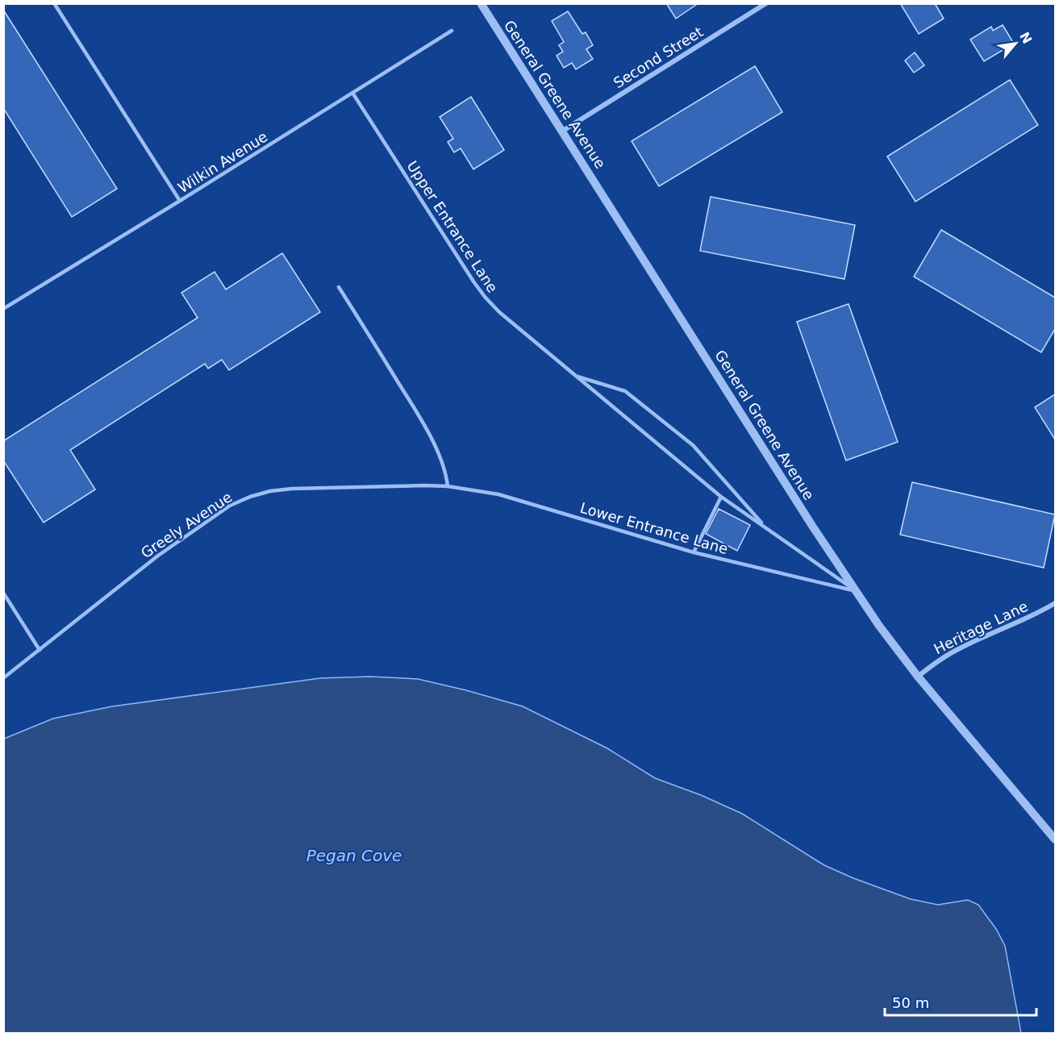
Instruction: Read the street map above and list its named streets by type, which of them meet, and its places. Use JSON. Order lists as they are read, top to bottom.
{
  "streets": {
    "street": ["Second Street", "General Greene Avenue", "Heritage Lane"],
    "lane": [
      "Wilkin Avenue",
      "Upper Entrance Lane",
      "Greely Avenue",
      "Lower Entrance Lane"
    ]
  },
  "crossings": [
    ["Second Street", "General Greene Avenue"],
    ["General Greene Avenue", "Upper Entrance Lane"],
    ["General Greene Avenue", "Lower Entrance Lane"],
    ["General Greene Avenue", "Heritage Lane"],
    ["Wilkin Avenue", "Upper Entrance Lane"],
    ["Upper Entrance Lane", "Lower Entrance Lane"],
    ["Greely Avenue", "Lower Entrance Lane"]
  ],
  "water": ["Pegan Cove"],
  "scale_bar": "50 m",
  "north": "top right"
}
